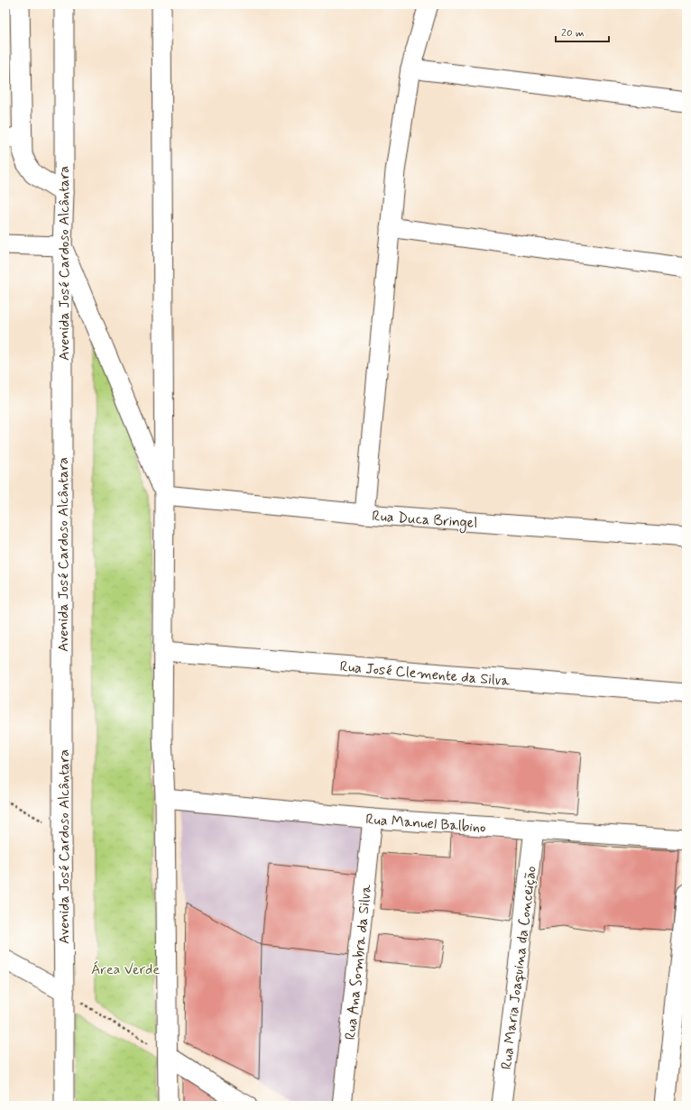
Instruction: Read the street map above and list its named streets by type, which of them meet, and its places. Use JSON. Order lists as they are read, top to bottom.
{
  "streets": {
    "street": [
      "Avenida José Cardoso Alcântara",
      "Rua Duca Bringel",
      "Rua José Clemente da Silva",
      "Rua Manuel Balbino",
      "Rua Ana Sombra da Silva",
      "Rua Maria Joaquina da Conceição"
    ]
  },
  "crossings": [
    ["Rua Manuel Balbino", "Rua Ana Sombra da Silva"],
    ["Rua Manuel Balbino", "Rua Maria Joaquina da Conceição"]
  ],
  "parks": ["Área Verde"],
  "scale_bar": "20 m"
}
